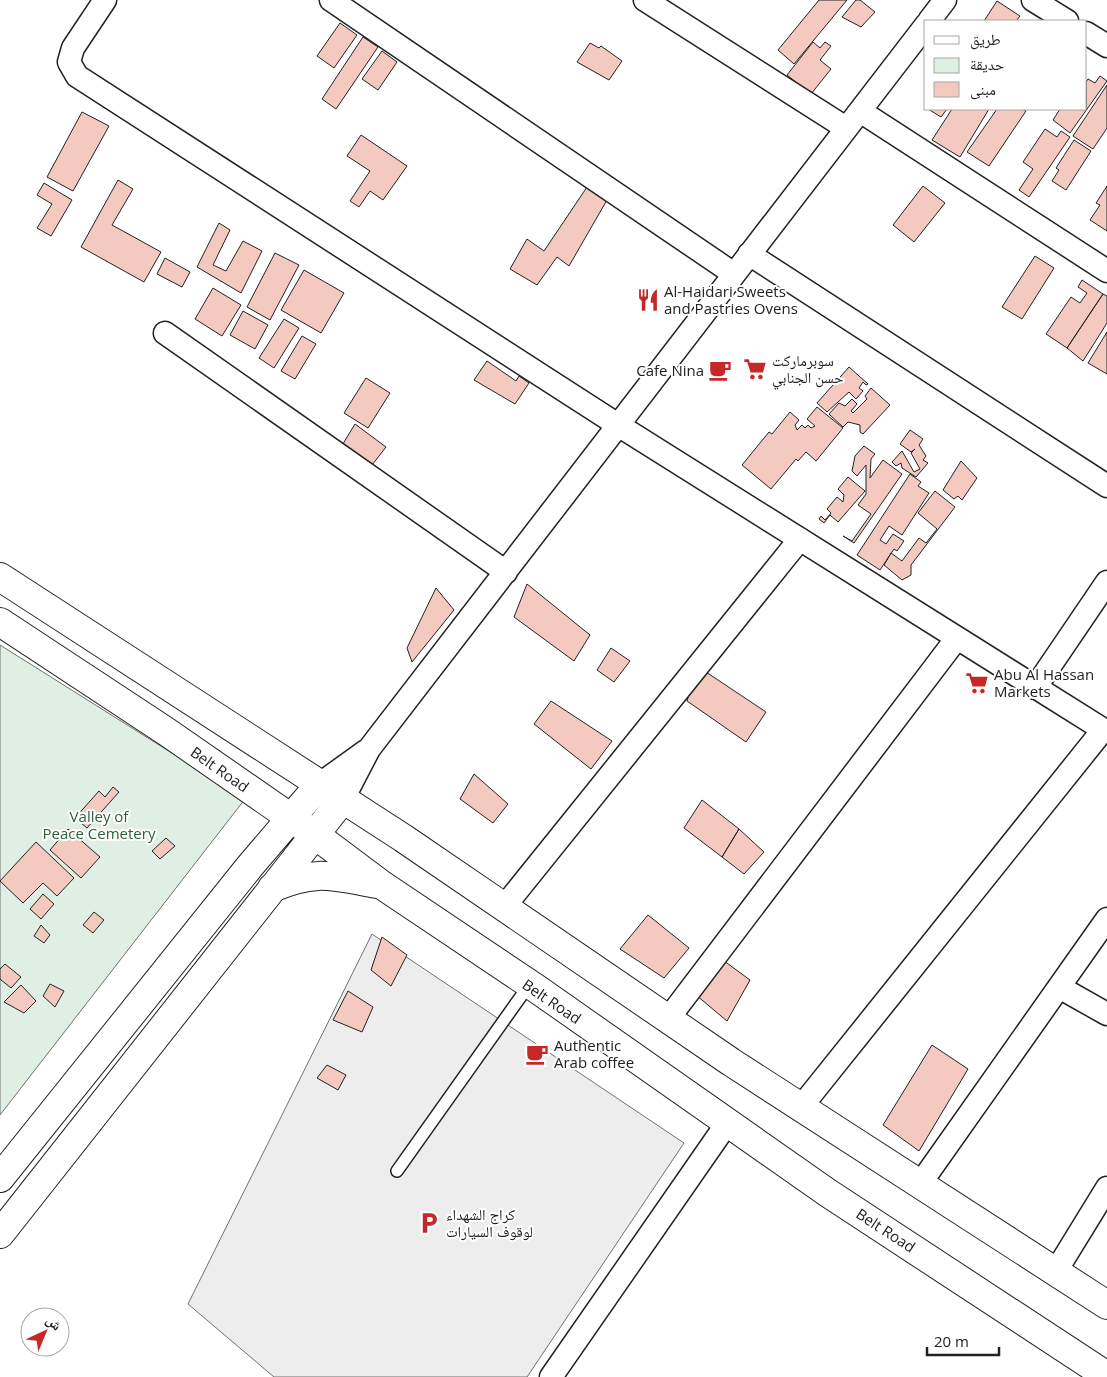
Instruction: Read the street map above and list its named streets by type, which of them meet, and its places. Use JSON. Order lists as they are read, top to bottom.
{
  "streets": {
    "main road": ["Belt Road"]
  },
  "parks": ["Valley of Peace Cemetery"],
  "places": {
    "restaurant": ["Al-Haidari Sweets and Pastries Ovens"],
    "supermarket": ["سوبرماركت حسن الجنابي", "Abu Al Hassan Markets"],
    "cafe": ["Cafe Nina", "Authentic Arab coffee"],
    "parking": ["كراج الشهداء لوقوف السيارات"]
  },
  "legend": ["طريق", "حديقة", "مبنى"],
  "scale_bar": "20 m",
  "north": "top right"
}
